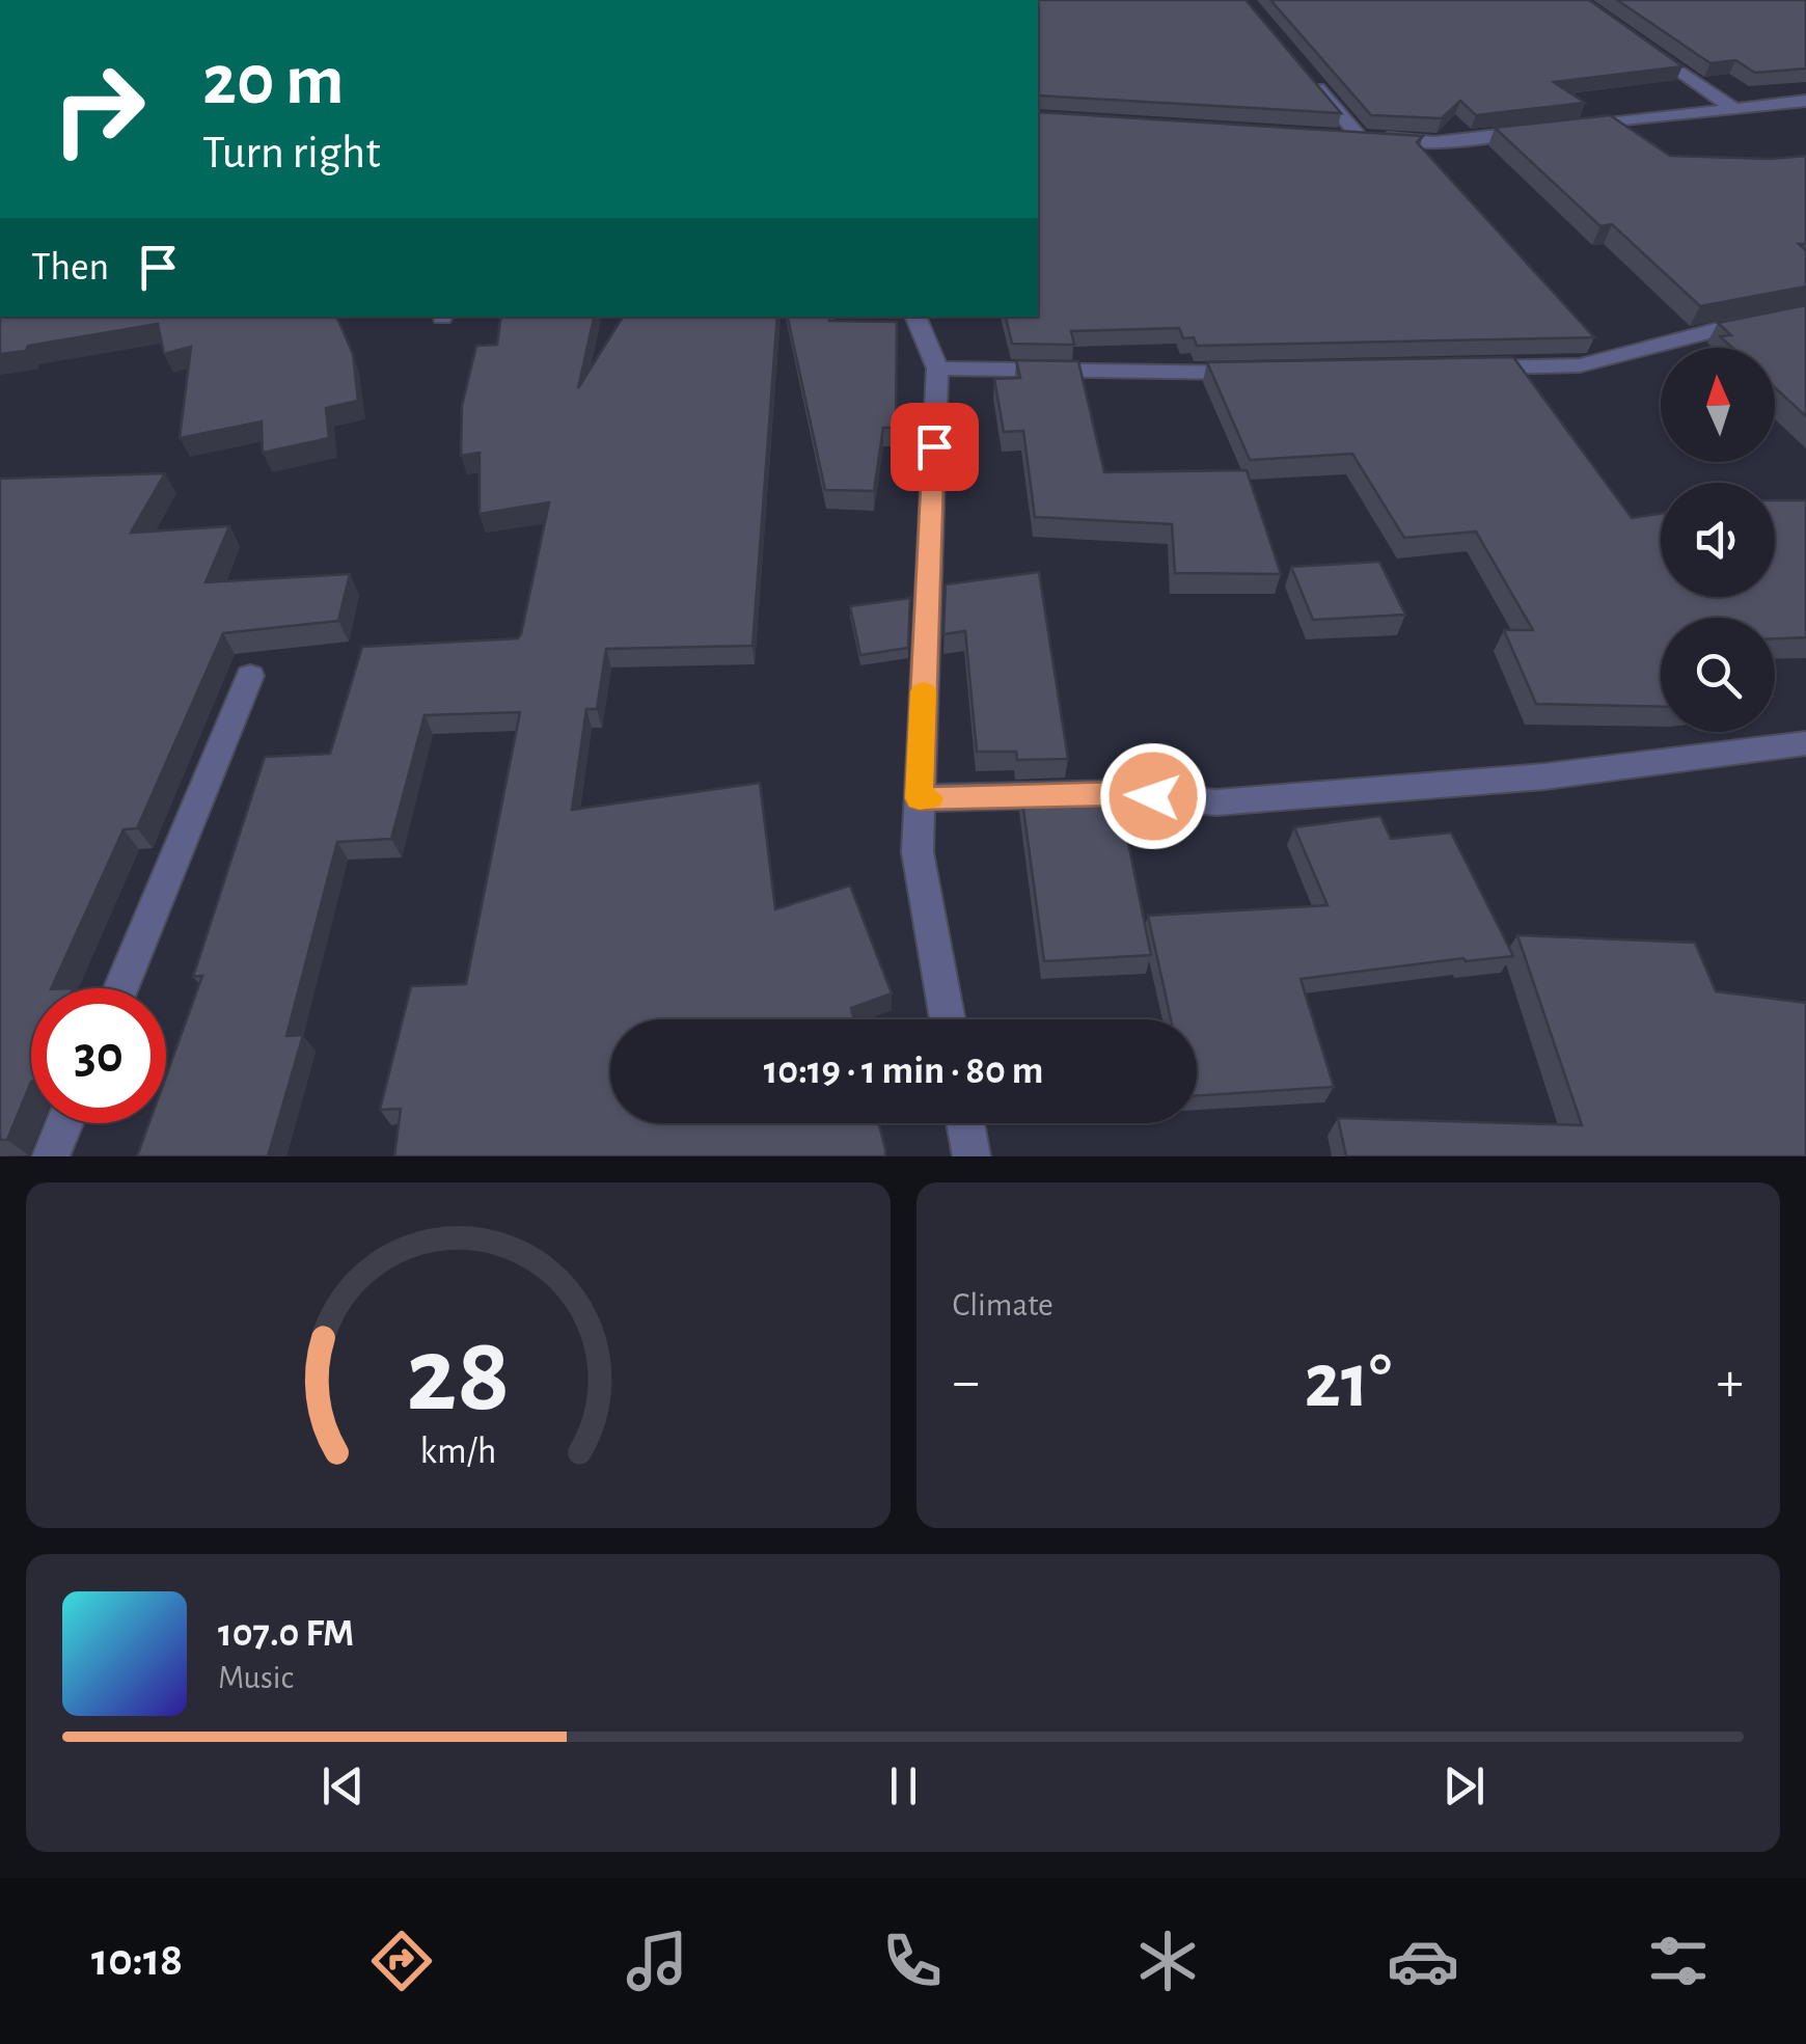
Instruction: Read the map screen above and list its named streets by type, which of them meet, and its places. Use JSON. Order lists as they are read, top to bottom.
{
  "north": "top",
  "page": {
    "turn": ["20 m", "Turn right"],
    "then": "Then",
    "limit": "30",
    "trip": "10:19 · 1 min · 80 m",
    "tile": "Climate",
    "heat": ["−", "21°", "+"],
    "song": ["107.0 FM", "Music"],
    "tabs": "10:18",
    "gauge": ["28", "km/h"]
  }
}
